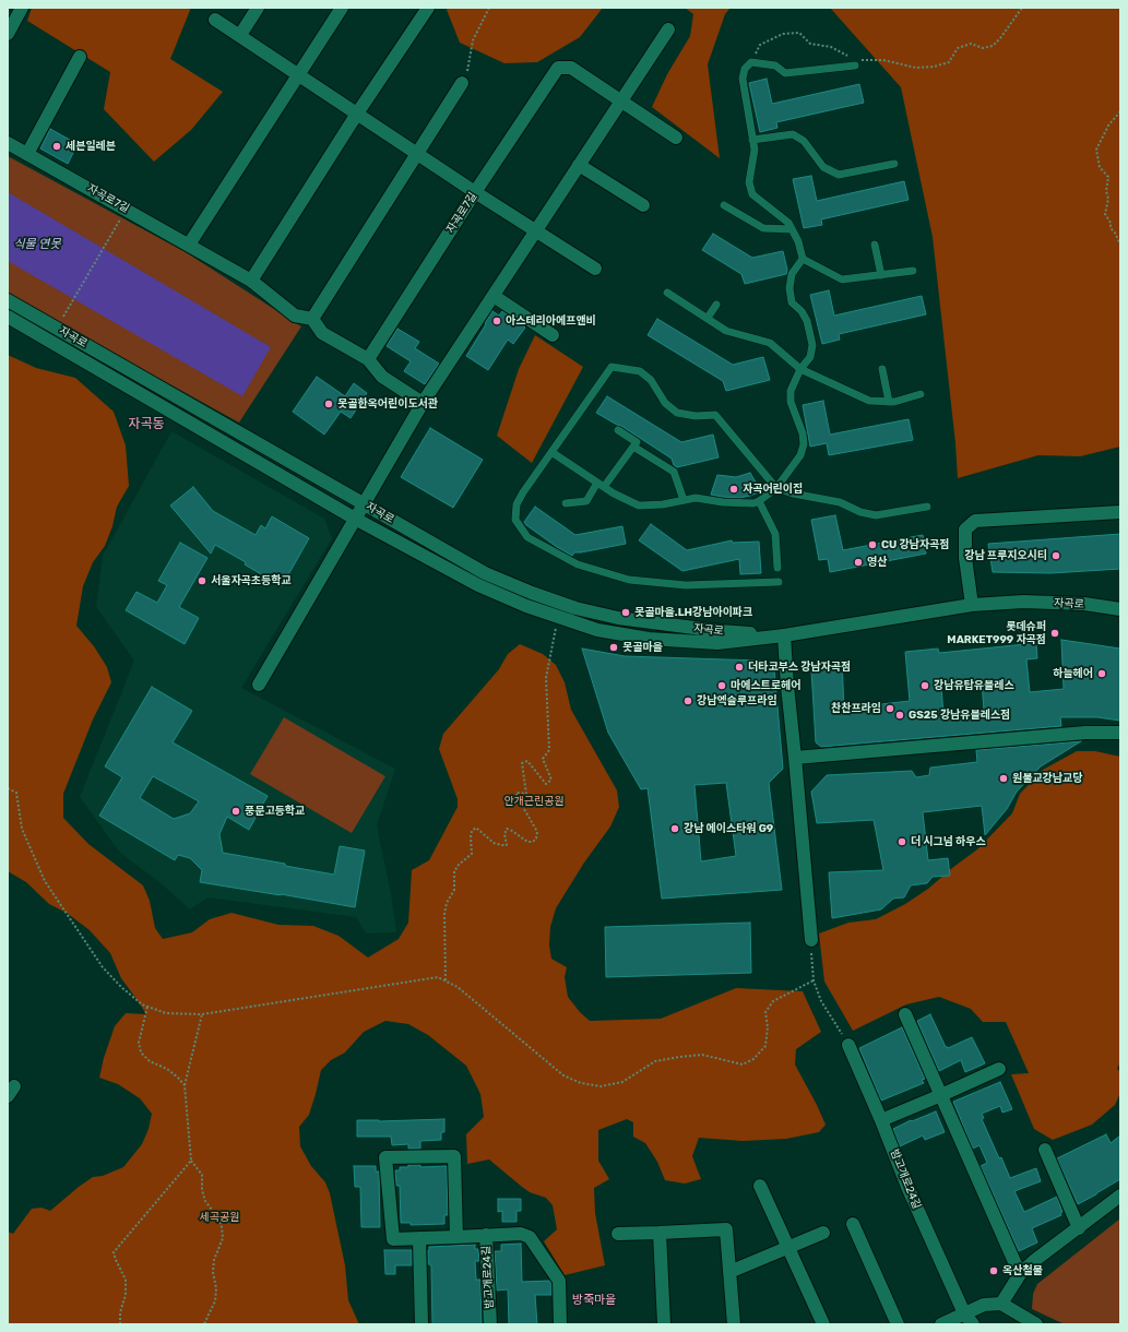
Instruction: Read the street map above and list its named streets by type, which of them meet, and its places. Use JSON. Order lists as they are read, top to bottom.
{
  "streets": {
    "street": ["자곡로7길", "자곡로", "밤고개로24길"]
  },
  "districts": ["자곡동", "방죽마을"],
  "water": ["식물 연못"],
  "parks": ["안개근린공원", "세곡공원"],
  "places": [
    "세븐일레븐",
    "아스테리아에프앤비",
    "못골한옥어린이도서관",
    "자곡어린이집",
    "CU 강남자곡점",
    "강남 프루지오시티",
    "영산",
    "서울자곡초등학교",
    "못골마을.LH강남아이파크",
    "롯데슈퍼 MARKET999 자곡점",
    "못골마을",
    "더타코부스 강남자곡점",
    "하늘헤어",
    "마에스트로헤어",
    "강남유탑유블레스",
    "강남엑슬루프라임",
    "찬찬프라임",
    "GS25 강남유블레스점",
    "원불교강남교당",
    "풍문고등학교",
    "강남 에이스타워 G9",
    "더 시그넘 하우스",
    "옥산철물"
  ]
}
